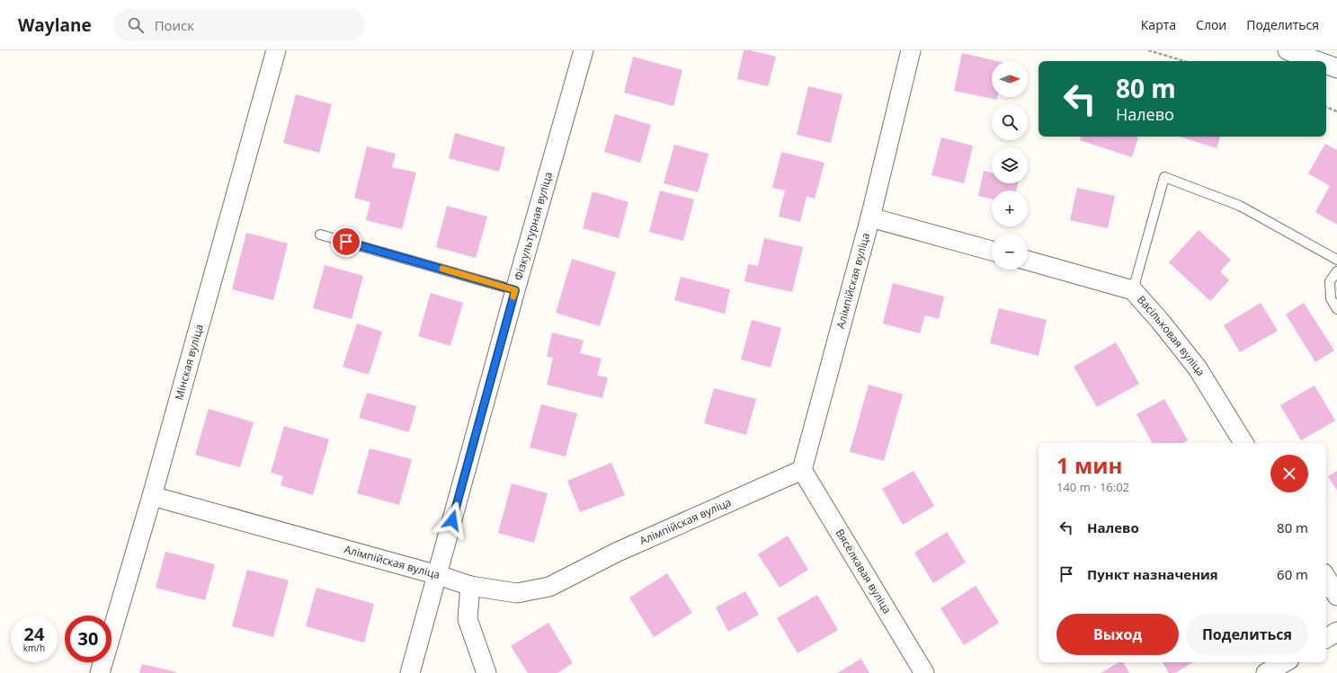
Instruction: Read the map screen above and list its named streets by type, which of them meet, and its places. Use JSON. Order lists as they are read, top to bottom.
{
  "streets": {
    "street": [
      "Фізкультурная вуліца",
      "Алімпійская вуліца",
      "Васільковая вуліца",
      "Мінская вуліца",
      "Вясёлкавая вуліца"
    ]
  },
  "crossings": [
    ["Фізкультурная вуліца", "Алімпійская вуліца"],
    ["Алімпійская вуліца", "Мінская вуліца"],
    ["Алімпійская вуліца", "Вясёлкавая вуліца"]
  ],
  "north": "right",
  "page": {
    "header": "Waylane",
    "search": "Поиск",
    "nav": ["Карта", "Слои", "Поделиться"],
    "map_buttons": ["+", "−"],
    "turn": ["80 m", "Налево"],
    "heading": ["1 мин", "140 m · 16:02"],
    "list": [
      {
        "name": "Налево",
        "value": "80 m"
      },
      {
        "name": "Пункт назначения",
        "value": "60 m"
      }
    ],
    "buttons": ["Выход", "Поделиться"],
    "speed": "24 km/h",
    "limit": "30"
  }
}
